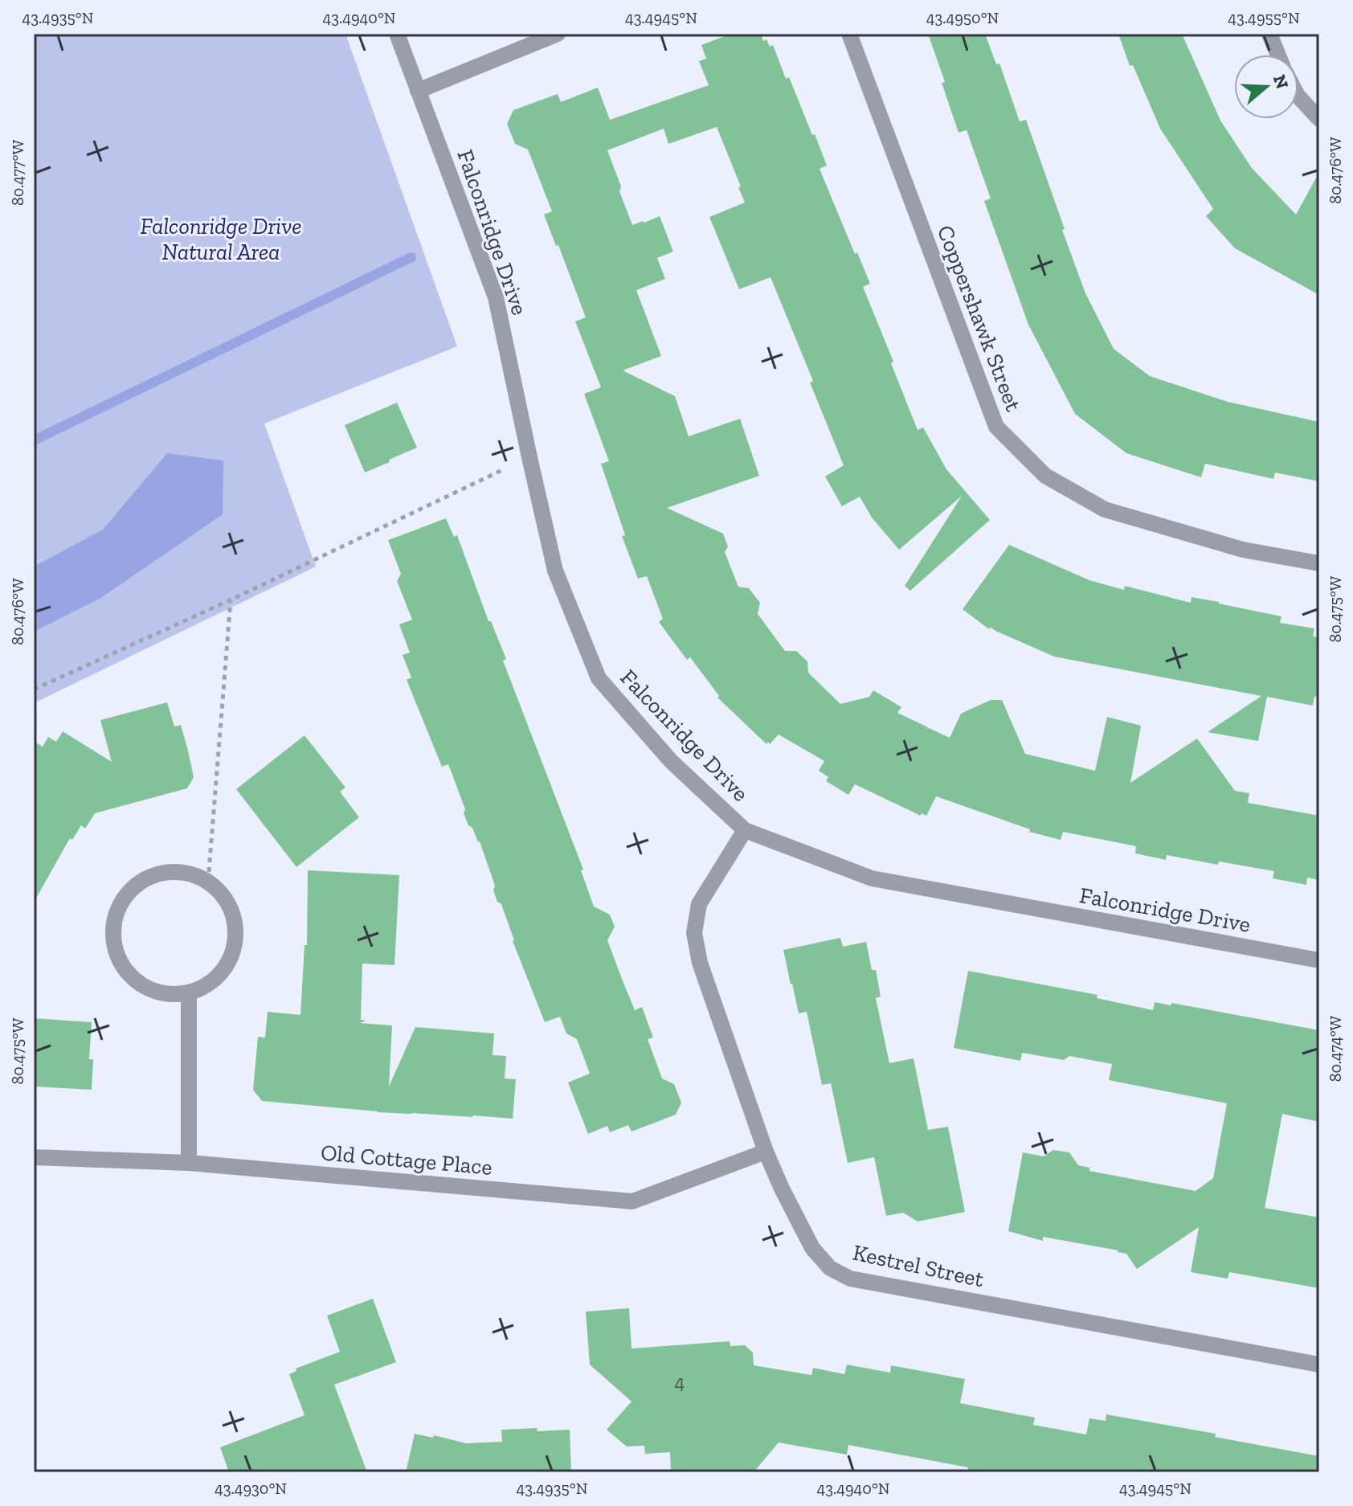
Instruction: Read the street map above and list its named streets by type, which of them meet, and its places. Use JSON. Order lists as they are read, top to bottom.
{
  "streets": {
    "street": [
      "Falconridge Drive",
      "Coppershawk Street",
      "Old Cottage Place",
      "Kestrel Street"
    ]
  },
  "crossings": [
    ["Falconridge Drive", "Kestrel Street"],
    ["Old Cottage Place", "Kestrel Street"]
  ],
  "parks": ["Falconridge Drive Natural Area"],
  "house_numbers": ["4"],
  "north": "right",
  "coordinates": [
    "43.4935°N",
    "43.4940°N",
    "43.4945°N",
    "43.4950°N",
    "43.4955°N",
    "80.476°W",
    "80.477°W",
    "80.475°W",
    "80.474°W",
    "43.4930°N"
  ]
}
